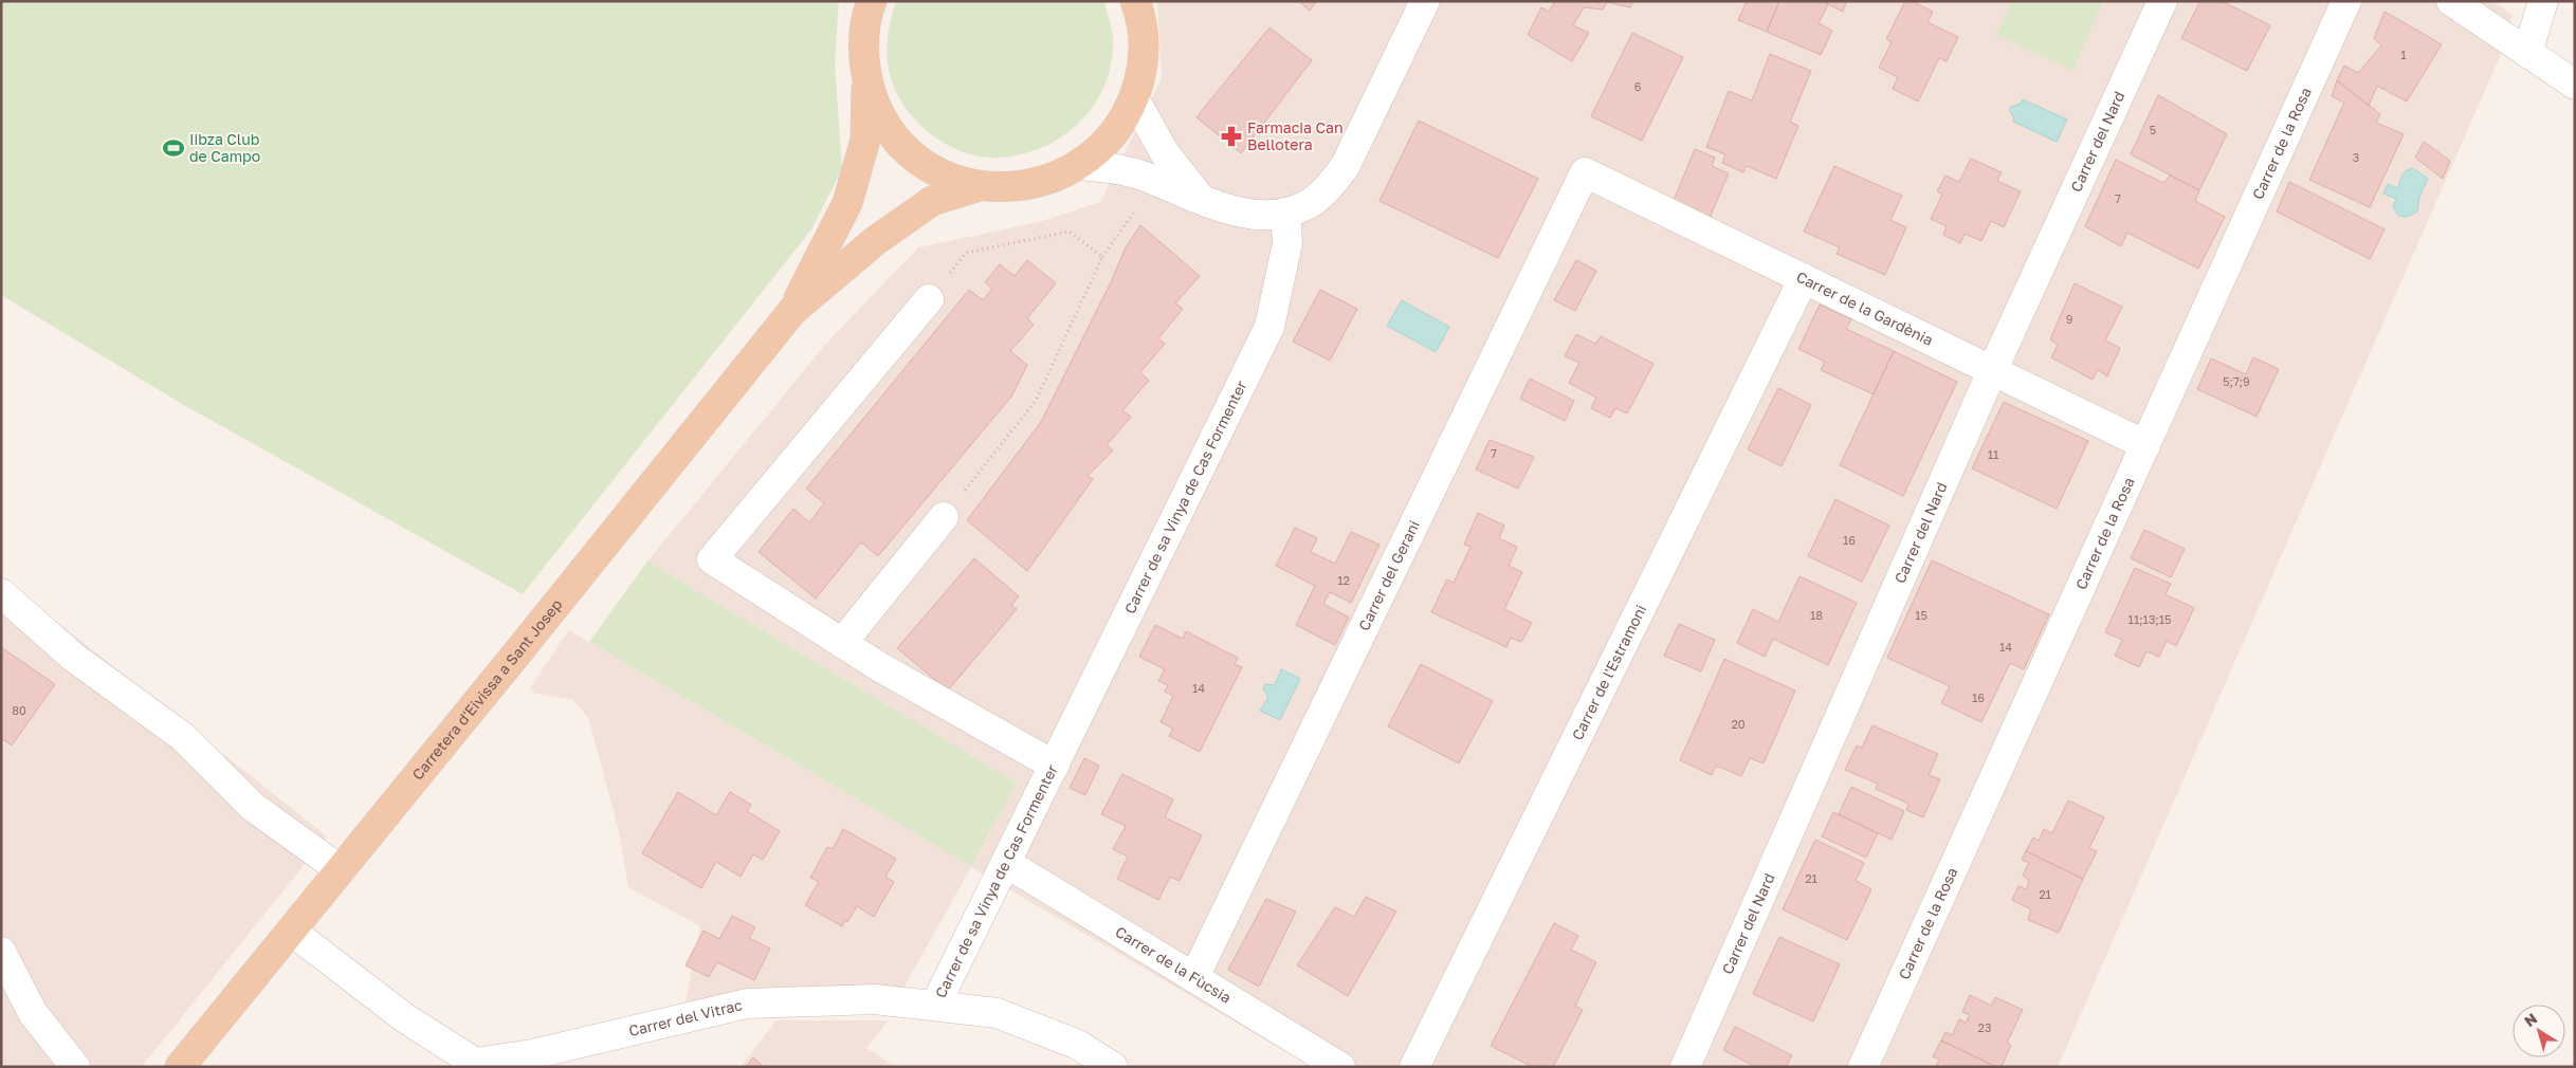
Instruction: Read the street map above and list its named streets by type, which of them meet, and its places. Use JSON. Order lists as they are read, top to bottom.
{
  "streets": {
    "main road": ["Carretera d'Eivissa a Sant Josep"],
    "street": [
      "Carrer del Nard",
      "Carrer de la Rosa",
      "Carrer de la Gardènia",
      "Carrer de sa Vinya de Cas Formenter",
      "Carrer del Gerani",
      "Carrer de l'Estramoni",
      "Carrer de la Fùcsia",
      "Carrer del Vitrac"
    ]
  },
  "crossings": [
    ["Carrer del Nard", "Carrer de la Gardènia"],
    ["Carrer de la Rosa", "Carrer de la Gardènia"],
    ["Carrer de la Gardènia", "Carrer del Gerani"],
    ["Carrer de la Gardènia", "Carrer de l'Estramoni"],
    ["Carrer de sa Vinya de Cas Formenter", "Carrer de la Fùcsia"],
    ["Carrer de sa Vinya de Cas Formenter", "Carrer del Vitrac"],
    ["Carrer del Gerani", "Carrer de la Fùcsia"],
    ["Carretera d'Eivissa a Sant Josep", "Carrer del Vitrac"]
  ],
  "places": {
    "pharmacy": ["Farmacia Can Bellotera"],
    "sports": ["Iibza Club de Campo"]
  },
  "house_numbers": [
    "1",
    "6",
    "5",
    "3",
    "7",
    "9",
    "5;7;9",
    "7",
    "11",
    "16",
    "12",
    "18",
    "15",
    "11;13;15",
    "14",
    "14",
    "16",
    "80",
    "20",
    "21",
    "21",
    "23"
  ],
  "north": "top left"
}
